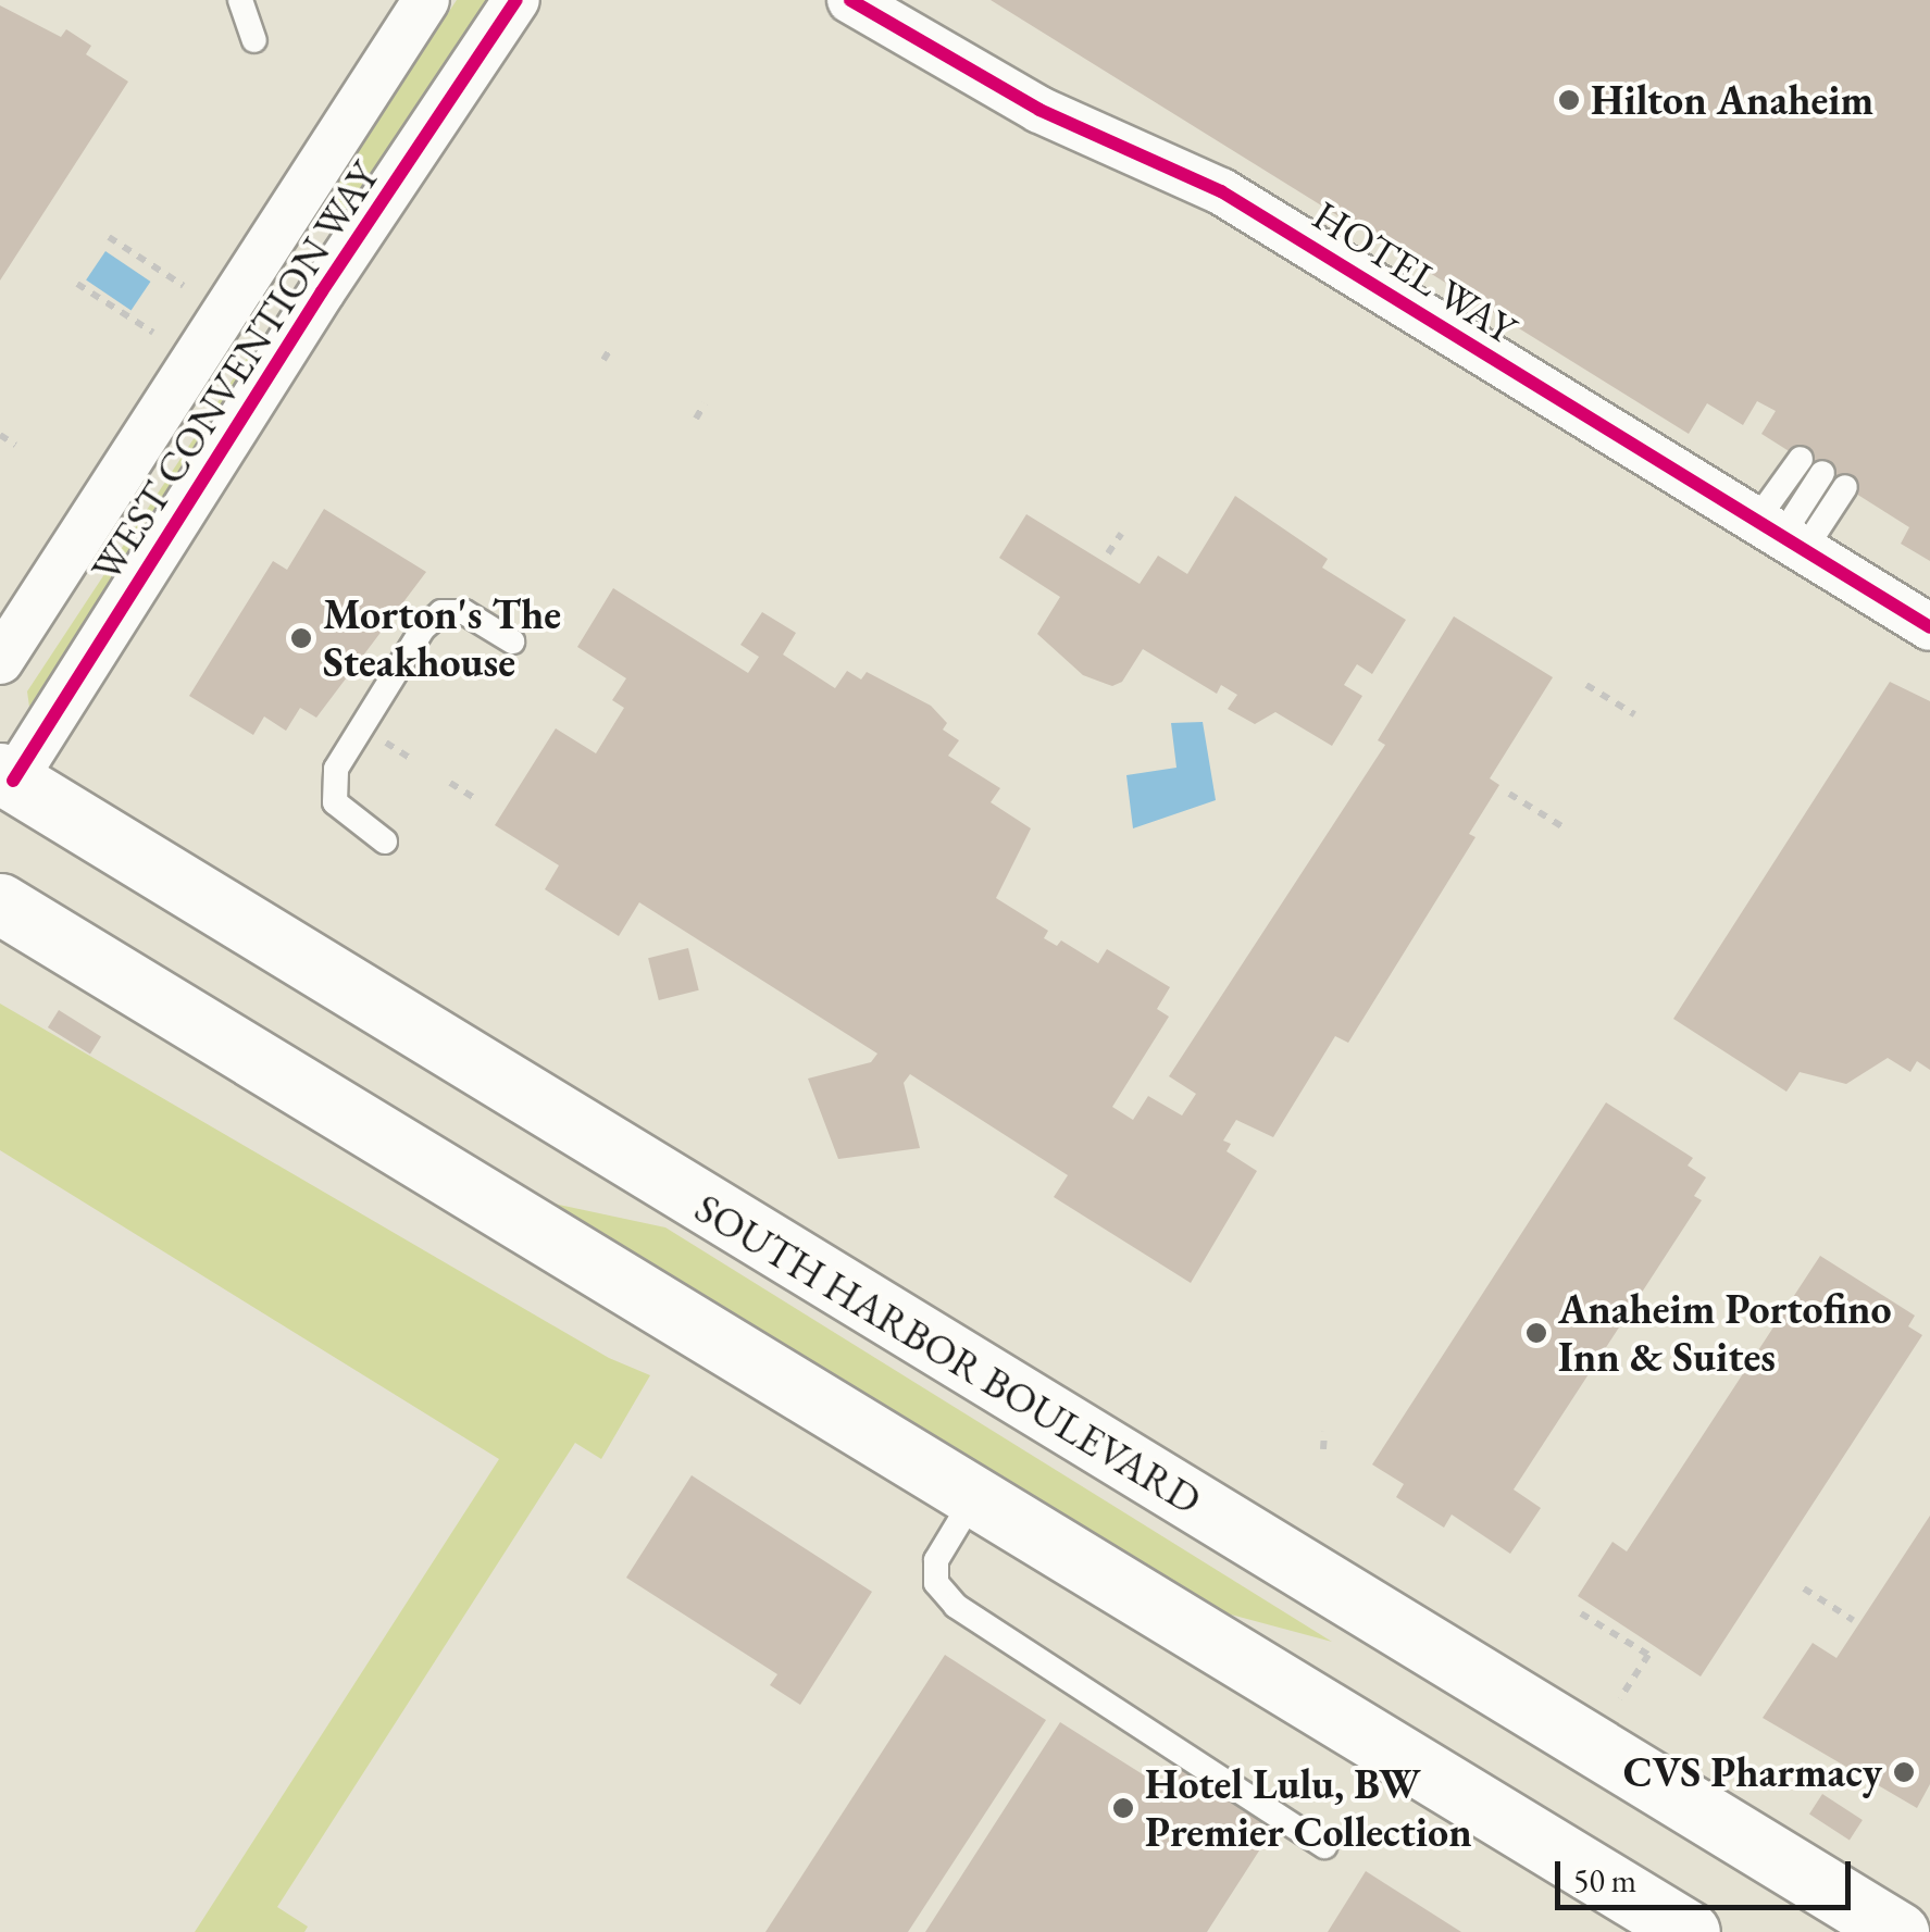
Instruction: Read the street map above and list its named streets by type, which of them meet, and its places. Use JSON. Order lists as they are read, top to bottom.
{
  "streets": {
    "main road": ["SOUTH HARBOR BOULEVARD"],
    "street": ["HOTEL WAY", "WEST CONVENTION WAY"]
  },
  "crossings": [
    ["WEST CONVENTION WAY", "SOUTH HARBOR BOULEVARD"]
  ],
  "places": [
    "Hilton Anaheim",
    "Morton's The Steakhouse",
    "Anaheim Portofino Inn & Suites",
    "CVS Pharmacy",
    "Hotel Lulu, BW Premier Collection"
  ],
  "scale_bar": "50 m"
}
